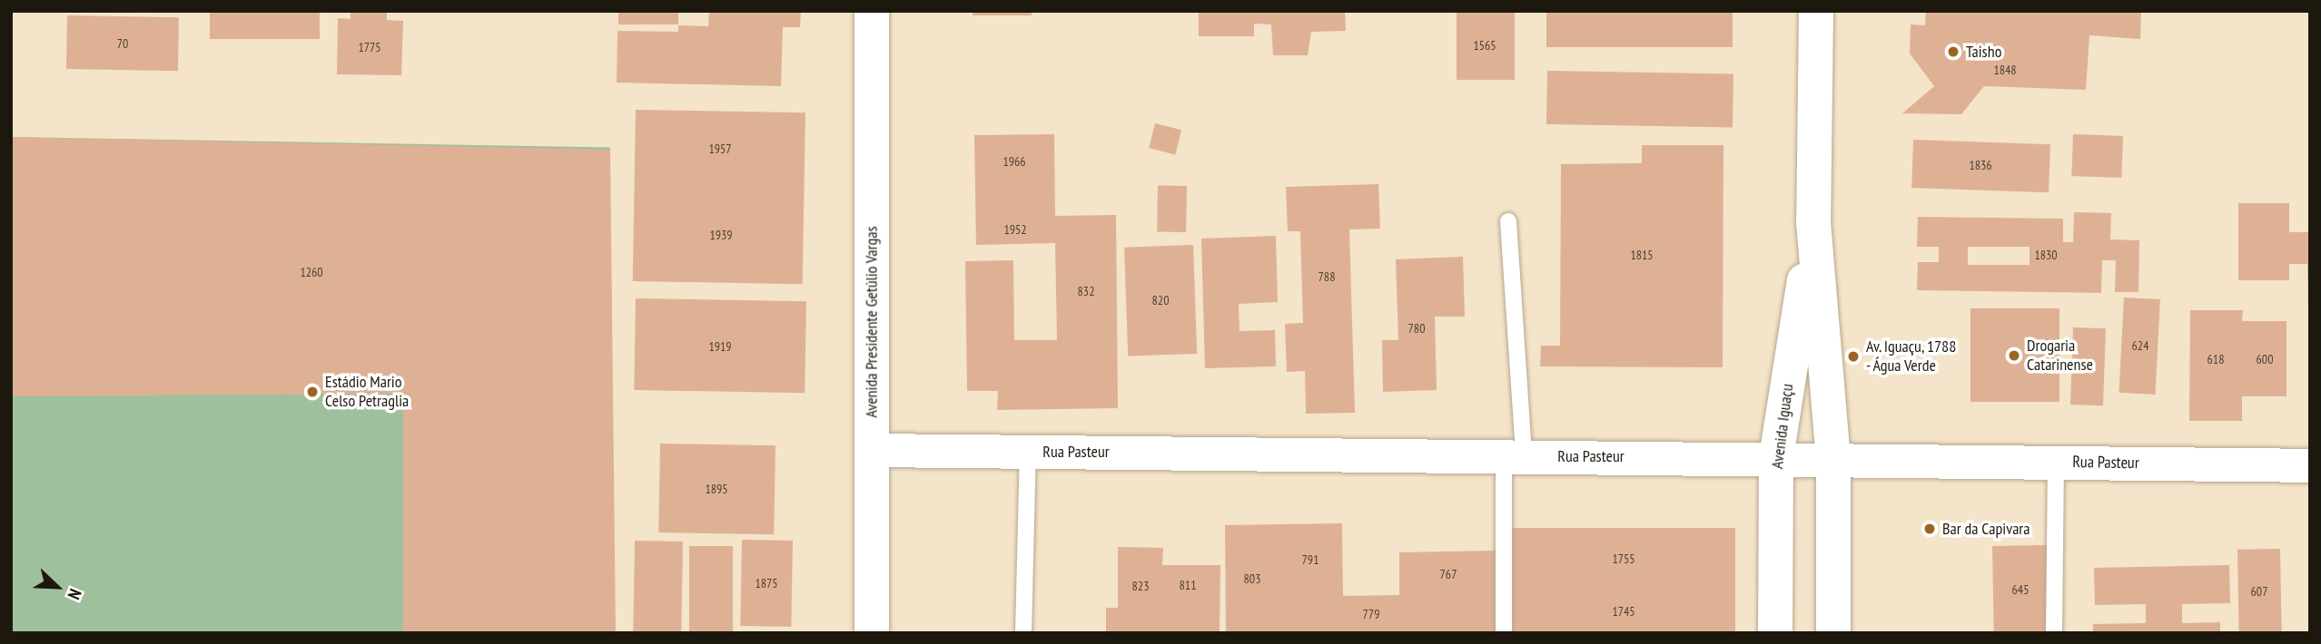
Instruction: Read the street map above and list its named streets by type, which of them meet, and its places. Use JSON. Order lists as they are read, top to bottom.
{
  "streets": {
    "main road": ["Avenida Presidente Getúlio Vargas", "Avenida Iguaçu"],
    "street": ["Rua Pasteur"]
  },
  "crossings": [
    ["Avenida Presidente Getúlio Vargas", "Rua Pasteur"],
    ["Avenida Iguaçu", "Rua Pasteur"]
  ],
  "places": [
    "Taisho",
    "Drogaria Catarinense",
    "Av. Iguaçu, 1788 - Água Verde",
    "Estádio Mario Celso Petraglia",
    "Bar da Capivara"
  ],
  "house_numbers": [
    "70",
    "1565",
    "1775",
    "1848",
    "1957",
    "1966",
    "1836",
    "1952",
    "1939",
    "1815",
    "1830",
    "1260",
    "788",
    "832",
    "820",
    "780",
    "624",
    "1919",
    "618",
    "600",
    "1895",
    "1755",
    "791",
    "767",
    "803",
    "1875",
    "811",
    "823",
    "645",
    "607",
    "1745",
    "779"
  ],
  "north": "bottom right"
}
